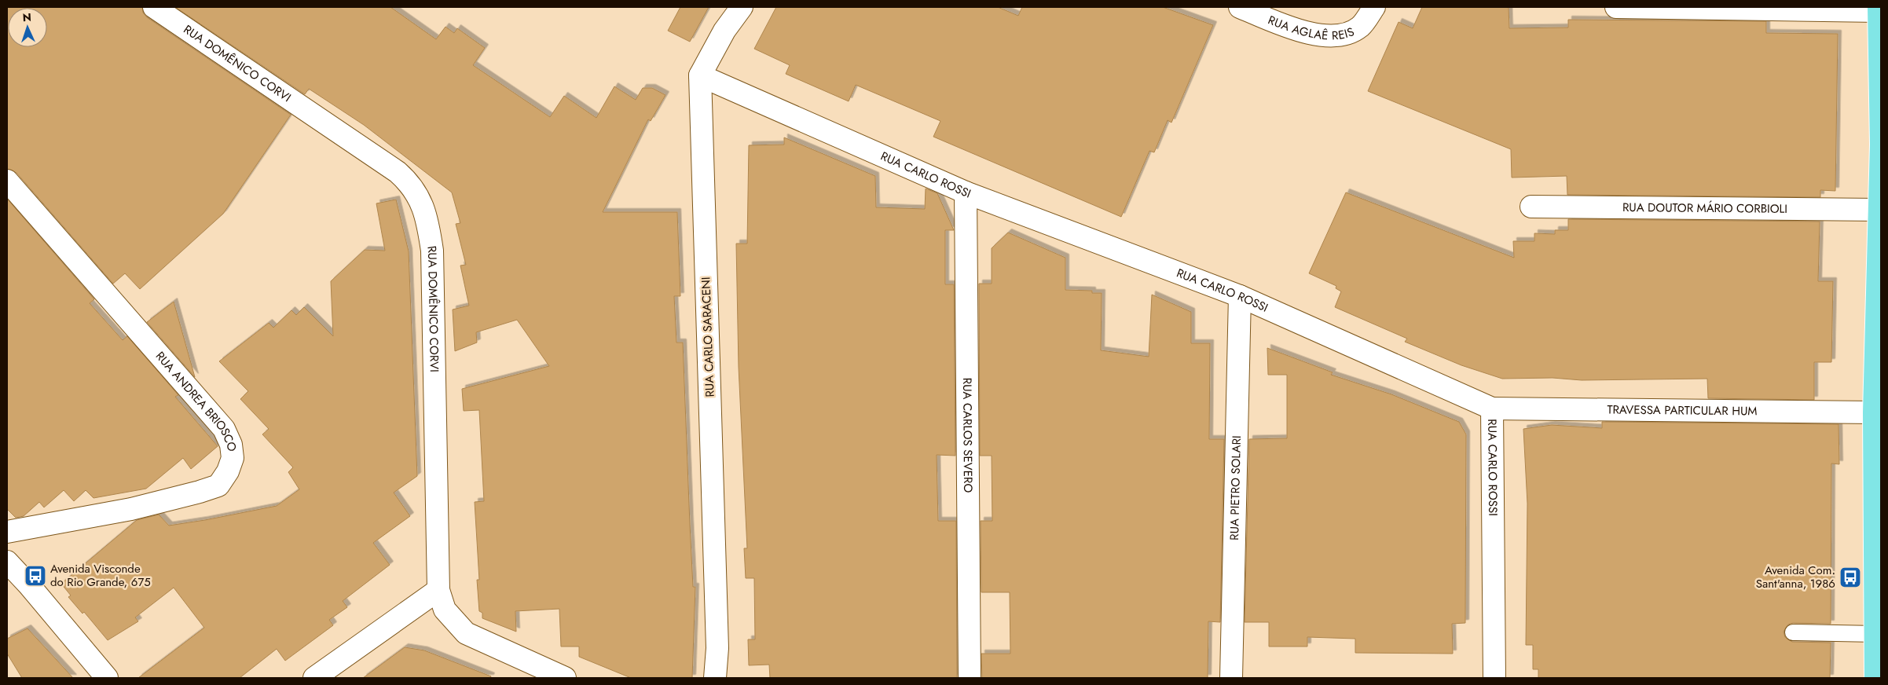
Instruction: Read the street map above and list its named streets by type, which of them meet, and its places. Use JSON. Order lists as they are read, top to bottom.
{
  "streets": {
    "street": [
      "RUA AGLAÊ REIS",
      "RUA DOMÊNICO CORVI",
      "RUA CARLO ROSSI",
      "RUA DOUTOR MÁRIO CORBIOLI",
      "RUA CARLO SARACENI",
      "RUA ANDREA BRIOSCO",
      "TRAVESSA PARTICULAR HUM",
      "RUA CARLOS SEVERO",
      "RUA PIETRO SOLARI"
    ]
  },
  "crossings": [
    ["RUA CARLO ROSSI", "RUA CARLO SARACENI"],
    ["RUA CARLO ROSSI", "TRAVESSA PARTICULAR HUM"],
    ["RUA CARLO ROSSI", "RUA CARLOS SEVERO"],
    ["RUA CARLO ROSSI", "RUA PIETRO SOLARI"]
  ],
  "places": {
    "bus stop": ["Avenida Visconde do Rio Grande, 675", "Avenida Com. Sant'anna, 1986"]
  },
  "north": "top"
}
